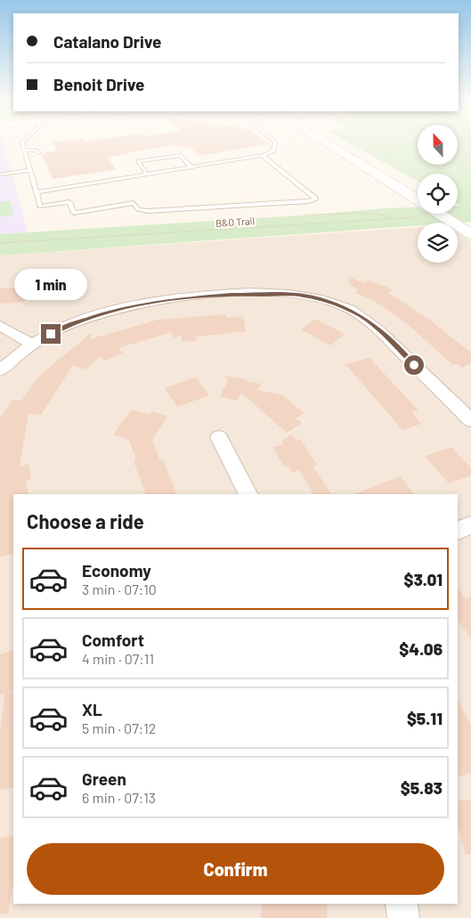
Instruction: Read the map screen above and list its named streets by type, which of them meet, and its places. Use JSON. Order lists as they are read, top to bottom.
{
  "streets": {
    "path": ["B&O Trail"]
  },
  "north": "top",
  "page": {
    "banner": ["Catalano Drive", "Benoit Drive"],
    "bubble": "1 min",
    "heading": "Choose a ride",
    "list": [
      {
        "name": "Economy",
        "note": "3 min · 07:10",
        "value": "$3.01"
      },
      {
        "name": "Comfort",
        "note": "4 min · 07:11",
        "value": "$4.06"
      },
      {
        "name": "XL",
        "note": "5 min · 07:12",
        "value": "$5.11"
      },
      {
        "name": "Green",
        "note": "6 min · 07:13",
        "value": "$5.83"
      }
    ],
    "buttons": "Confirm"
  }
}
